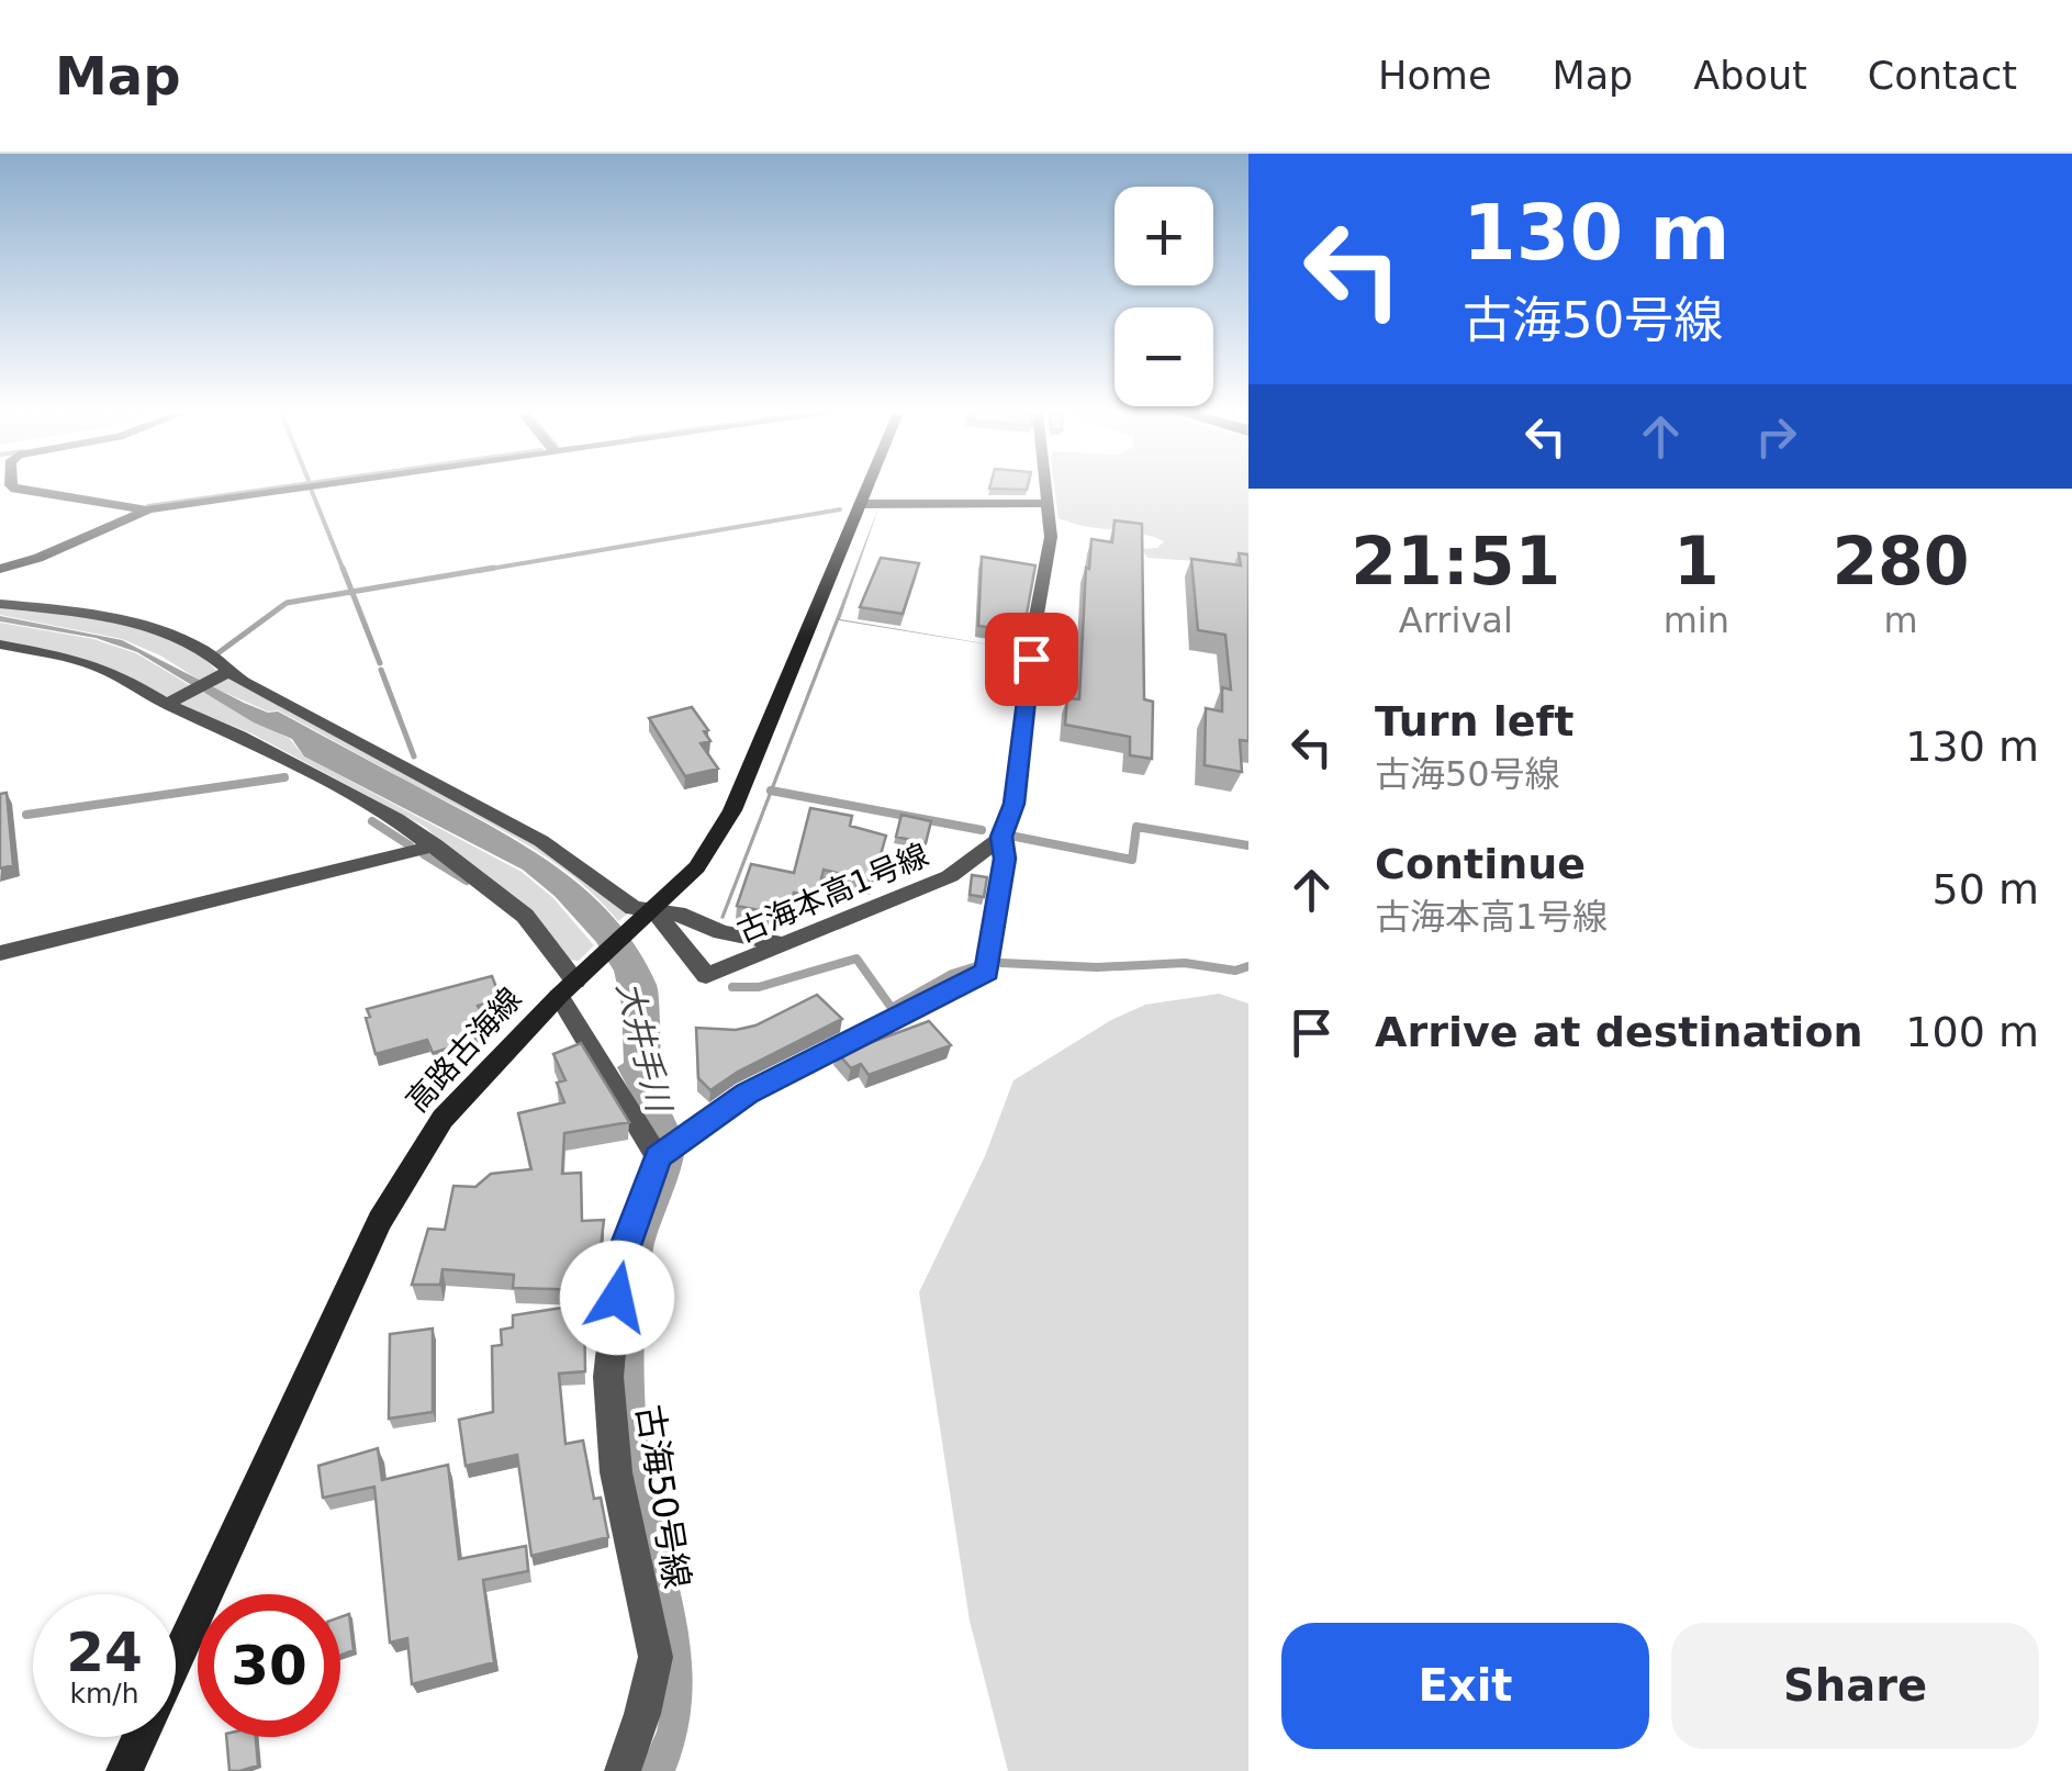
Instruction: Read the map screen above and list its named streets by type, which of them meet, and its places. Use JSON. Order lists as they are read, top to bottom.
{
  "streets": {
    "main road": ["高路古海線"],
    "street": ["古海本高1号線", "古海50号線"]
  },
  "crossings": [
    ["古海本高1号線", "高路古海線"]
  ],
  "water": ["大井手川"],
  "page": {
    "header": "Map",
    "nav": [
      "Home",
      "Map",
      "About",
      "Contact"
    ],
    "turn": ["130 m", "古海50号線"],
    "map_buttons": ["+", "−"],
    "eta": [
      "21:51",
      "Arrival",
      "1",
      "min",
      "280",
      "m"
    ],
    "list": [
      {
        "name": "Turn left",
        "note": "古海50号線",
        "value": "130 m"
      },
      {
        "name": "Continue",
        "note": "古海本高1号線",
        "value": "50 m"
      },
      {
        "name": "Arrive at destination",
        "value": "100 m"
      }
    ],
    "speed": "24 km/h",
    "limit": "30",
    "buttons": ["Exit", "Share"]
  }
}
